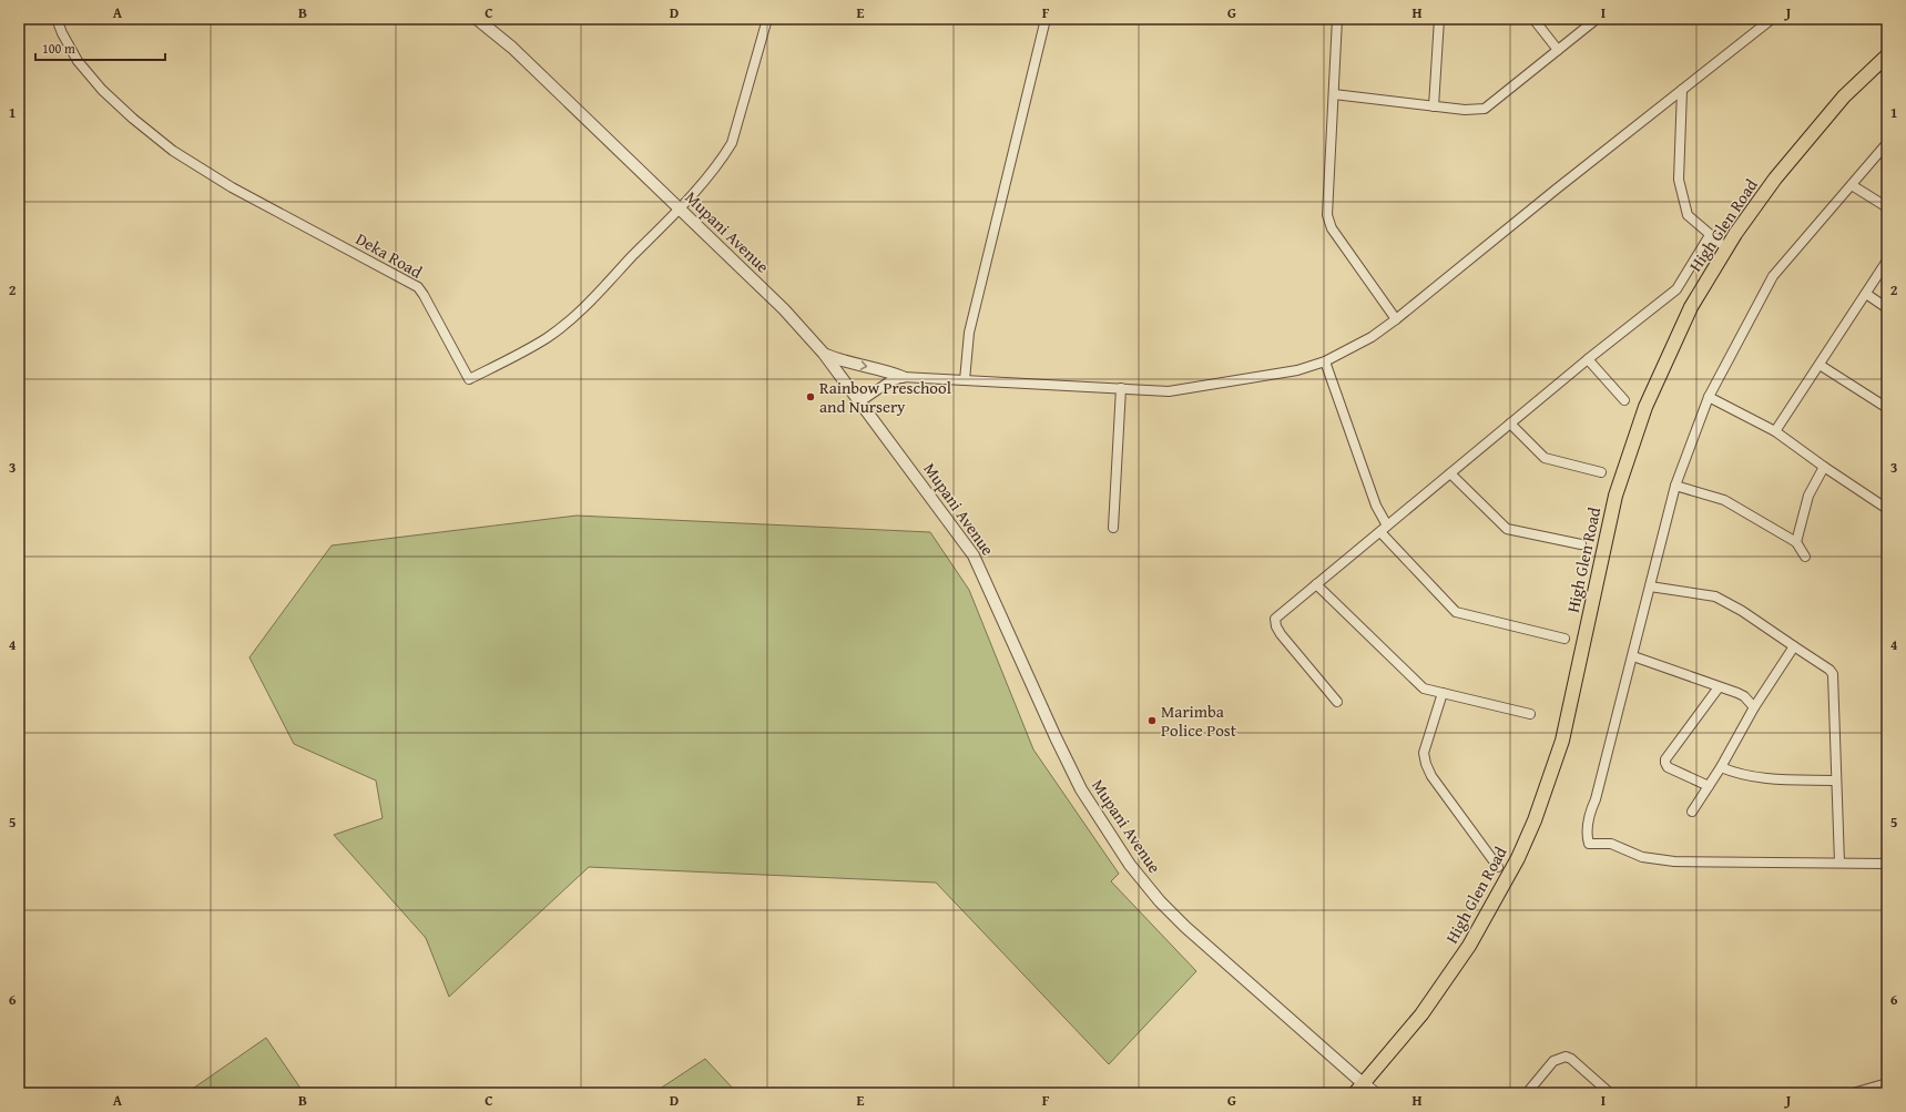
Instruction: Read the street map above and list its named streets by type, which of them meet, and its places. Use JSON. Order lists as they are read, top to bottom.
{
  "streets": {
    "main road": ["High Glen Road"],
    "street": ["Mupani Avenue", "Deka Road"]
  },
  "crossings": [
    ["High Glen Road", "Mupani Avenue"],
    ["Mupani Avenue", "Deka Road"]
  ],
  "places": ["Rainbow Preschool and Nursery", "Marimba Police Post"],
  "scale_bar": "100 m",
  "grid": {
    "columns": [
      "A",
      "B",
      "C",
      "D",
      "E",
      "F",
      "G",
      "H",
      "I",
      "J"
    ],
    "rows": [
      "1",
      "2",
      "3",
      "4",
      "5",
      "6"
    ]
  }
}
